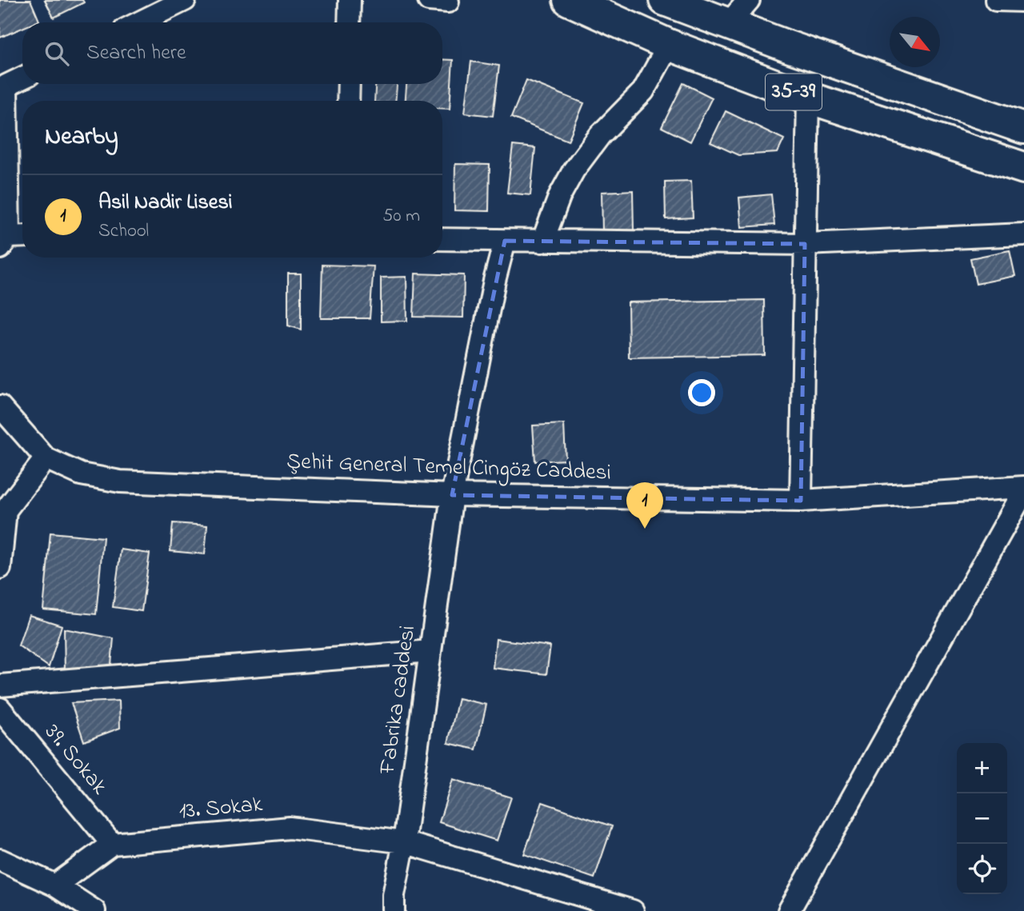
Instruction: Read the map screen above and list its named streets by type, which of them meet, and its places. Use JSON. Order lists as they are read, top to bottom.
{
  "streets": {
    "main road": ["35-39"],
    "street": [
      "Şehit General Temel Cingöz Caddesi",
      "Fabrika caddesi",
      "39. Sokak",
      "13. Sokak"
    ]
  },
  "crossings": [
    ["Şehit General Temel Cingöz Caddesi", "Fabrika caddesi"],
    ["Fabrika caddesi", "13. Sokak"],
    ["39. Sokak", "13. Sokak"]
  ],
  "north": "bottom right",
  "page": {
    "search": "Search here",
    "heading": "Nearby",
    "list": [
      {
        "mark": "1",
        "name": "Asil Nadir Lisesi",
        "note": "School",
        "value": "50 m"
      }
    ],
    "pins": "1",
    "map_buttons": ["+", "−"]
  }
}
